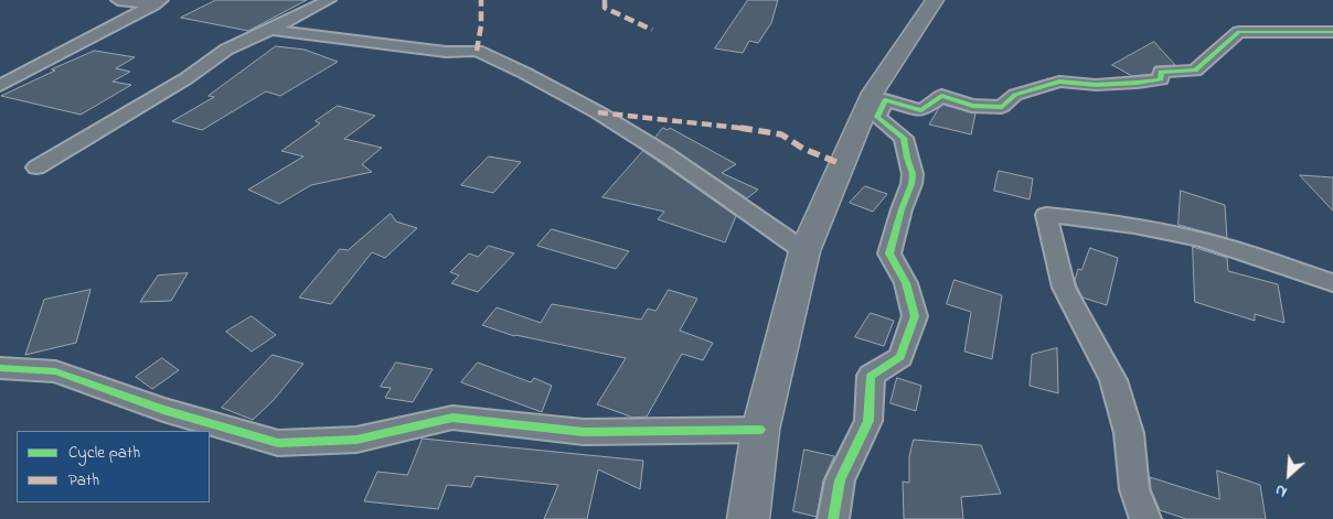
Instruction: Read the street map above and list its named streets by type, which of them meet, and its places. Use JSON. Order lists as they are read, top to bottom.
{
  "legend": ["Cycle path", "Path"],
  "north": "bottom left"
}
